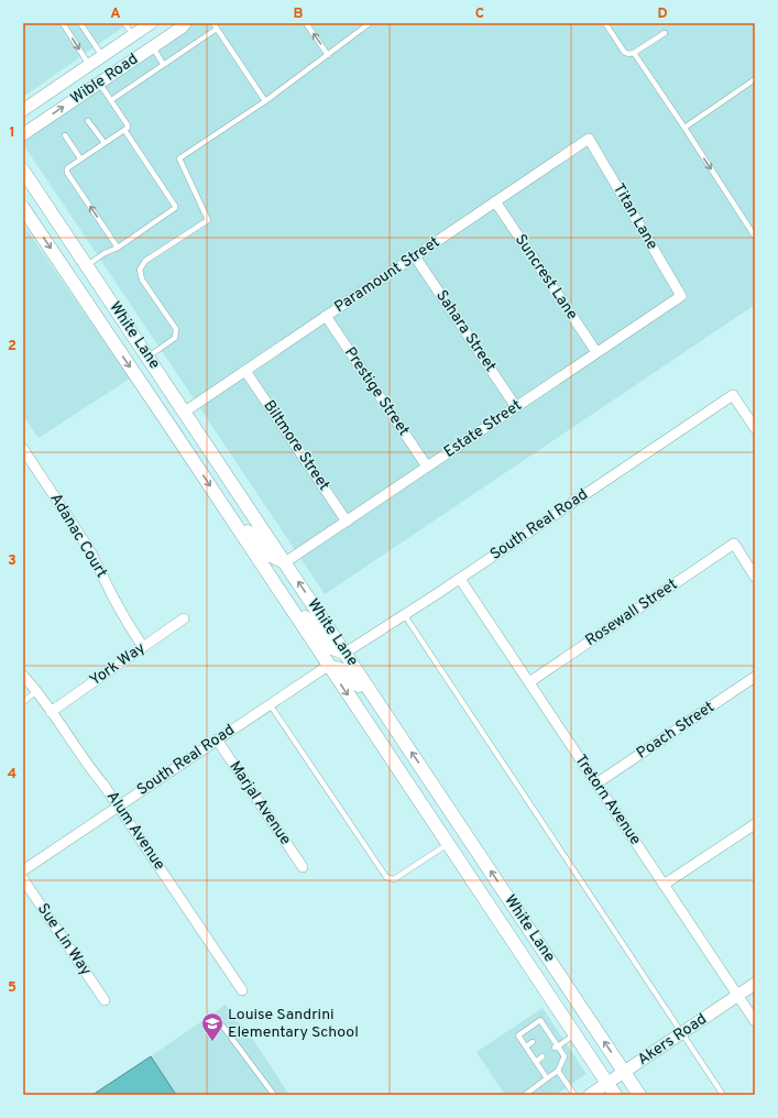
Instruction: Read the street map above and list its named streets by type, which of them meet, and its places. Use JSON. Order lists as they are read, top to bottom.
{
  "streets": {
    "main road": ["White Lane"],
    "street": [
      "Wible Road",
      "Titan Lane",
      "Paramount Street",
      "Suncrest Lane",
      "Sahara Street",
      "Prestige Street",
      "Estate Street",
      "Biltmore Street",
      "South Real Road",
      "Adanac Court",
      "Rosewall Street",
      "York Way",
      "Poach Street",
      "Tretorn Avenue",
      "Marjal Avenue",
      "Alum Avenue",
      "Sue Lin Way",
      "Akers Road"
    ]
  },
  "crossings": [
    ["Titan Lane", "Paramount Street"],
    ["Titan Lane", "Estate Street"],
    ["Paramount Street", "Suncrest Lane"],
    ["Paramount Street", "Sahara Street"],
    ["Paramount Street", "White Lane"],
    ["Paramount Street", "Prestige Street"],
    ["Paramount Street", "Biltmore Street"],
    ["Suncrest Lane", "Estate Street"],
    ["Sahara Street", "Estate Street"],
    ["White Lane", "Estate Street"],
    ["White Lane", "South Real Road"],
    ["White Lane", "Akers Road"],
    ["Prestige Street", "Estate Street"],
    ["Estate Street", "Biltmore Street"],
    ["South Real Road", "Tretorn Avenue"],
    ["South Real Road", "Marjal Avenue"],
    ["South Real Road", "Alum Avenue"],
    ["Adanac Court", "York Way"],
    ["Rosewall Street", "Tretorn Avenue"],
    ["York Way", "Alum Avenue"],
    ["Poach Street", "Tretorn Avenue"],
    ["Tretorn Avenue", "Akers Road"]
  ],
  "places": {
    "school or university": ["Louise Sandrini Elementary School"]
  },
  "grid": {
    "columns": [
      "A",
      "B",
      "C",
      "D"
    ],
    "rows": [
      "1",
      "2",
      "3",
      "4",
      "5"
    ]
  }
}
